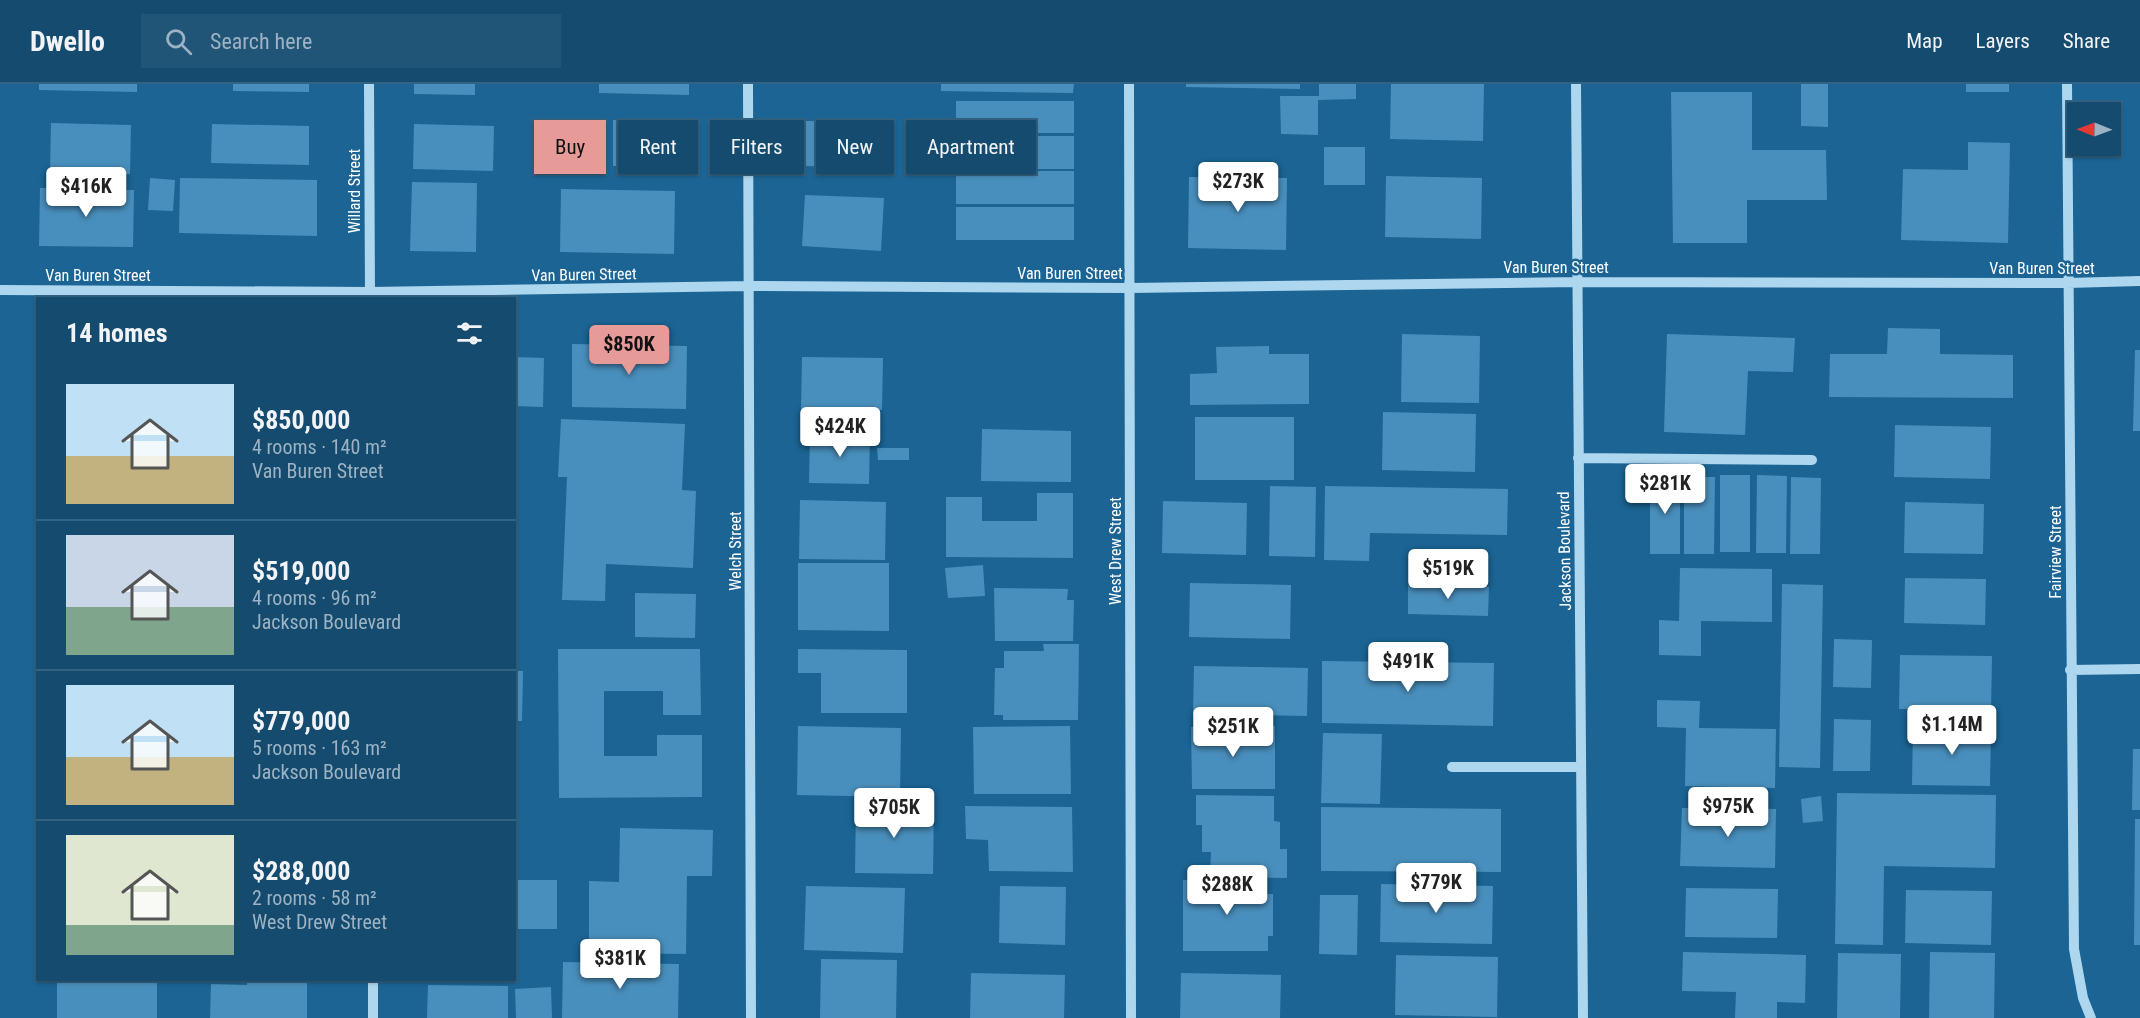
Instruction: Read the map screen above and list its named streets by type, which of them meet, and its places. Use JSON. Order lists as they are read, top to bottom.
{
  "streets": {
    "street": [
      "Willard Street",
      "Van Buren Street",
      "Welch Street",
      "West Drew Street",
      "Jackson Boulevard",
      "Fairview Street"
    ]
  },
  "crossings": [
    ["Willard Street", "Van Buren Street"],
    ["Van Buren Street", "Welch Street"],
    ["Van Buren Street", "West Drew Street"],
    ["Van Buren Street", "Jackson Boulevard"],
    ["Van Buren Street", "Fairview Street"]
  ],
  "north": "left",
  "page": {
    "header": "Dwello",
    "search": "Search here",
    "nav": ["Map", "Layers", "Share"],
    "chip": [
      "Buy",
      "Rent",
      "Filters",
      "New",
      "Apartment"
    ],
    "price": [
      "$273K",
      "$416K",
      "$850K",
      "$424K",
      "$281K",
      "$519K",
      "$491K",
      "$1.14M",
      "$251K",
      "$975K",
      "$705K",
      "$779K",
      "$288K",
      "$381K"
    ],
    "heading": "14 homes",
    "list": [
      {
        "name": "$850,000",
        "note": "4 rooms · 140 m² · Van Buren Street"
      },
      {
        "name": "$519,000",
        "note": "4 rooms · 96 m² · Jackson Boulevard"
      },
      {
        "name": "$779,000",
        "note": "5 rooms · 163 m² · Jackson Boulevard"
      },
      {
        "name": "$288,000",
        "note": "2 rooms · 58 m² · West Drew Street"
      }
    ]
  }
}
